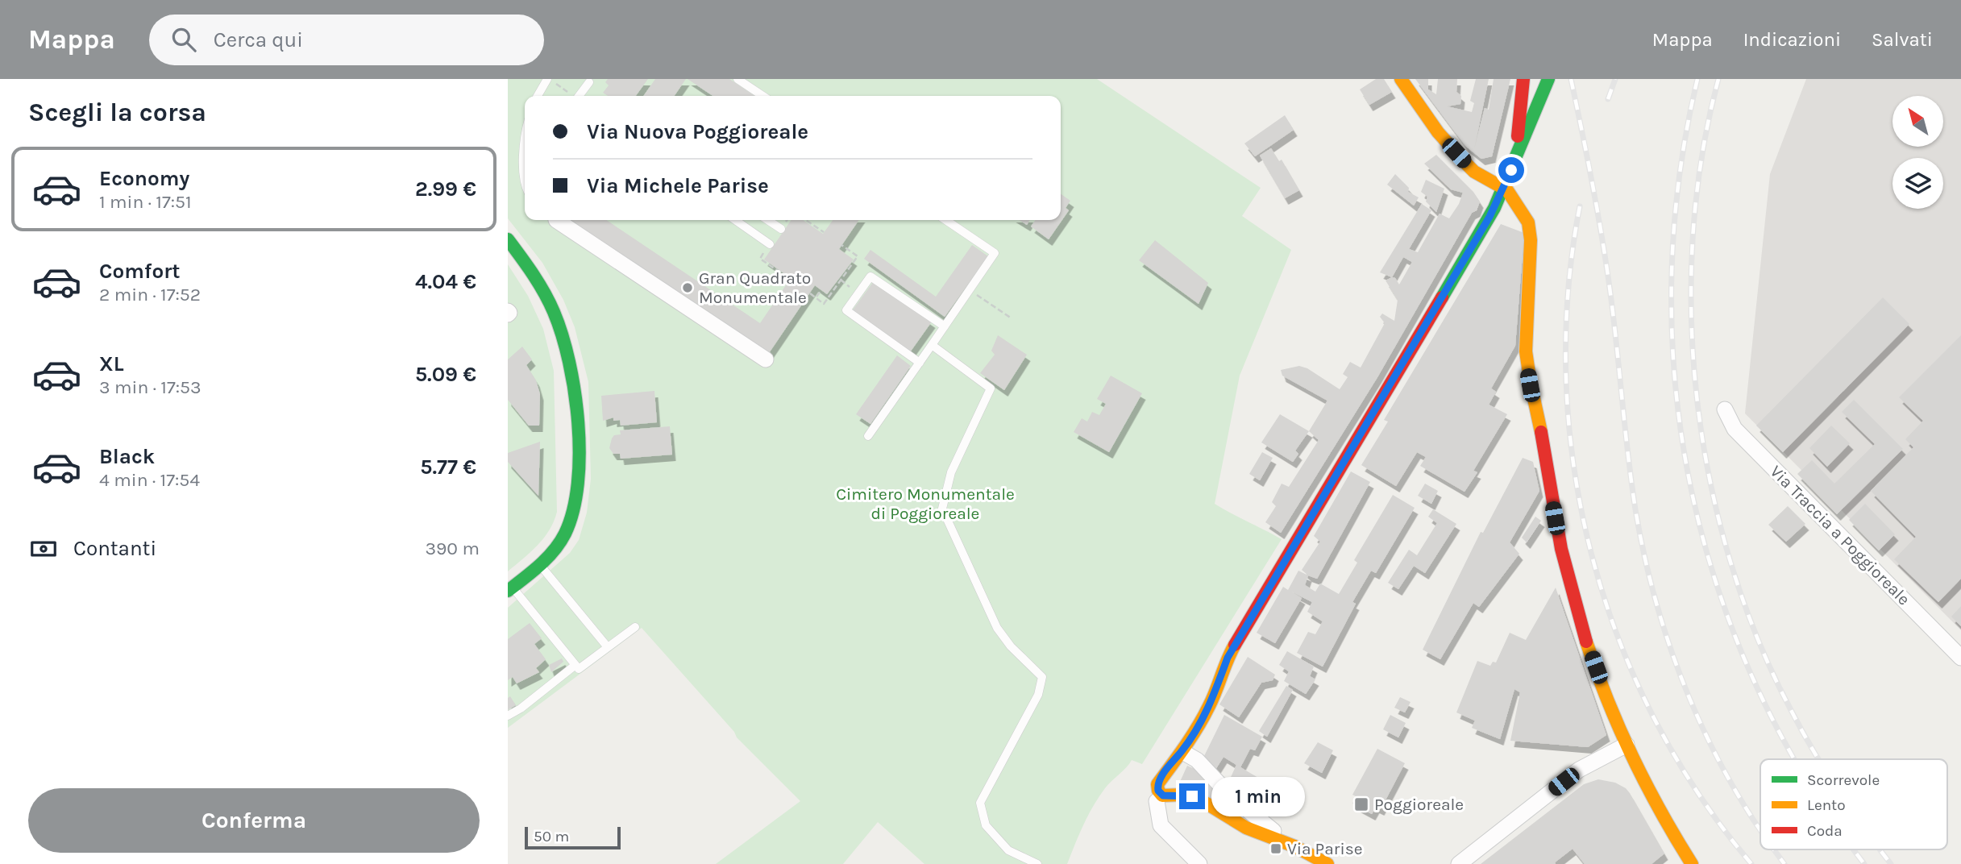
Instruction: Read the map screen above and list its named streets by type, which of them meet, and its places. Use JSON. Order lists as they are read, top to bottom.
{
  "streets": {
    "street": ["Via Traccia a Poggioreale"]
  },
  "parks": ["Cimitero Monumentale di Poggioreale"],
  "places": {
    "other": ["Gran Quadrato Monumentale"],
    "transit": ["Poggioreale", "Via Parise"]
  },
  "legend": ["Scorrevole", "Lento", "Coda"],
  "scale_bar": "50 m",
  "north": "top left",
  "page": {
    "header": "Mappa",
    "search": "Cerca qui",
    "nav": ["Mappa", "Indicazioni", "Salvati"],
    "heading": "Scegli la corsa",
    "banner": ["Via Nuova Poggioreale", "Via Michele Parise"],
    "list": [
      {
        "name": "Economy",
        "note": "1 min · 17:51",
        "value": "2.99 €"
      },
      {
        "name": "Comfort",
        "note": "2 min · 17:52",
        "value": "4.04 €"
      },
      {
        "name": "XL",
        "note": "3 min · 17:53",
        "value": "5.09 €"
      },
      {
        "name": "Black",
        "note": "4 min · 17:54",
        "value": "5.77 €"
      }
    ],
    "pay": ["Contanti", "390 m"],
    "buttons": "Conferma",
    "bubble": "1 min",
    "scale": "50 m"
  }
}
